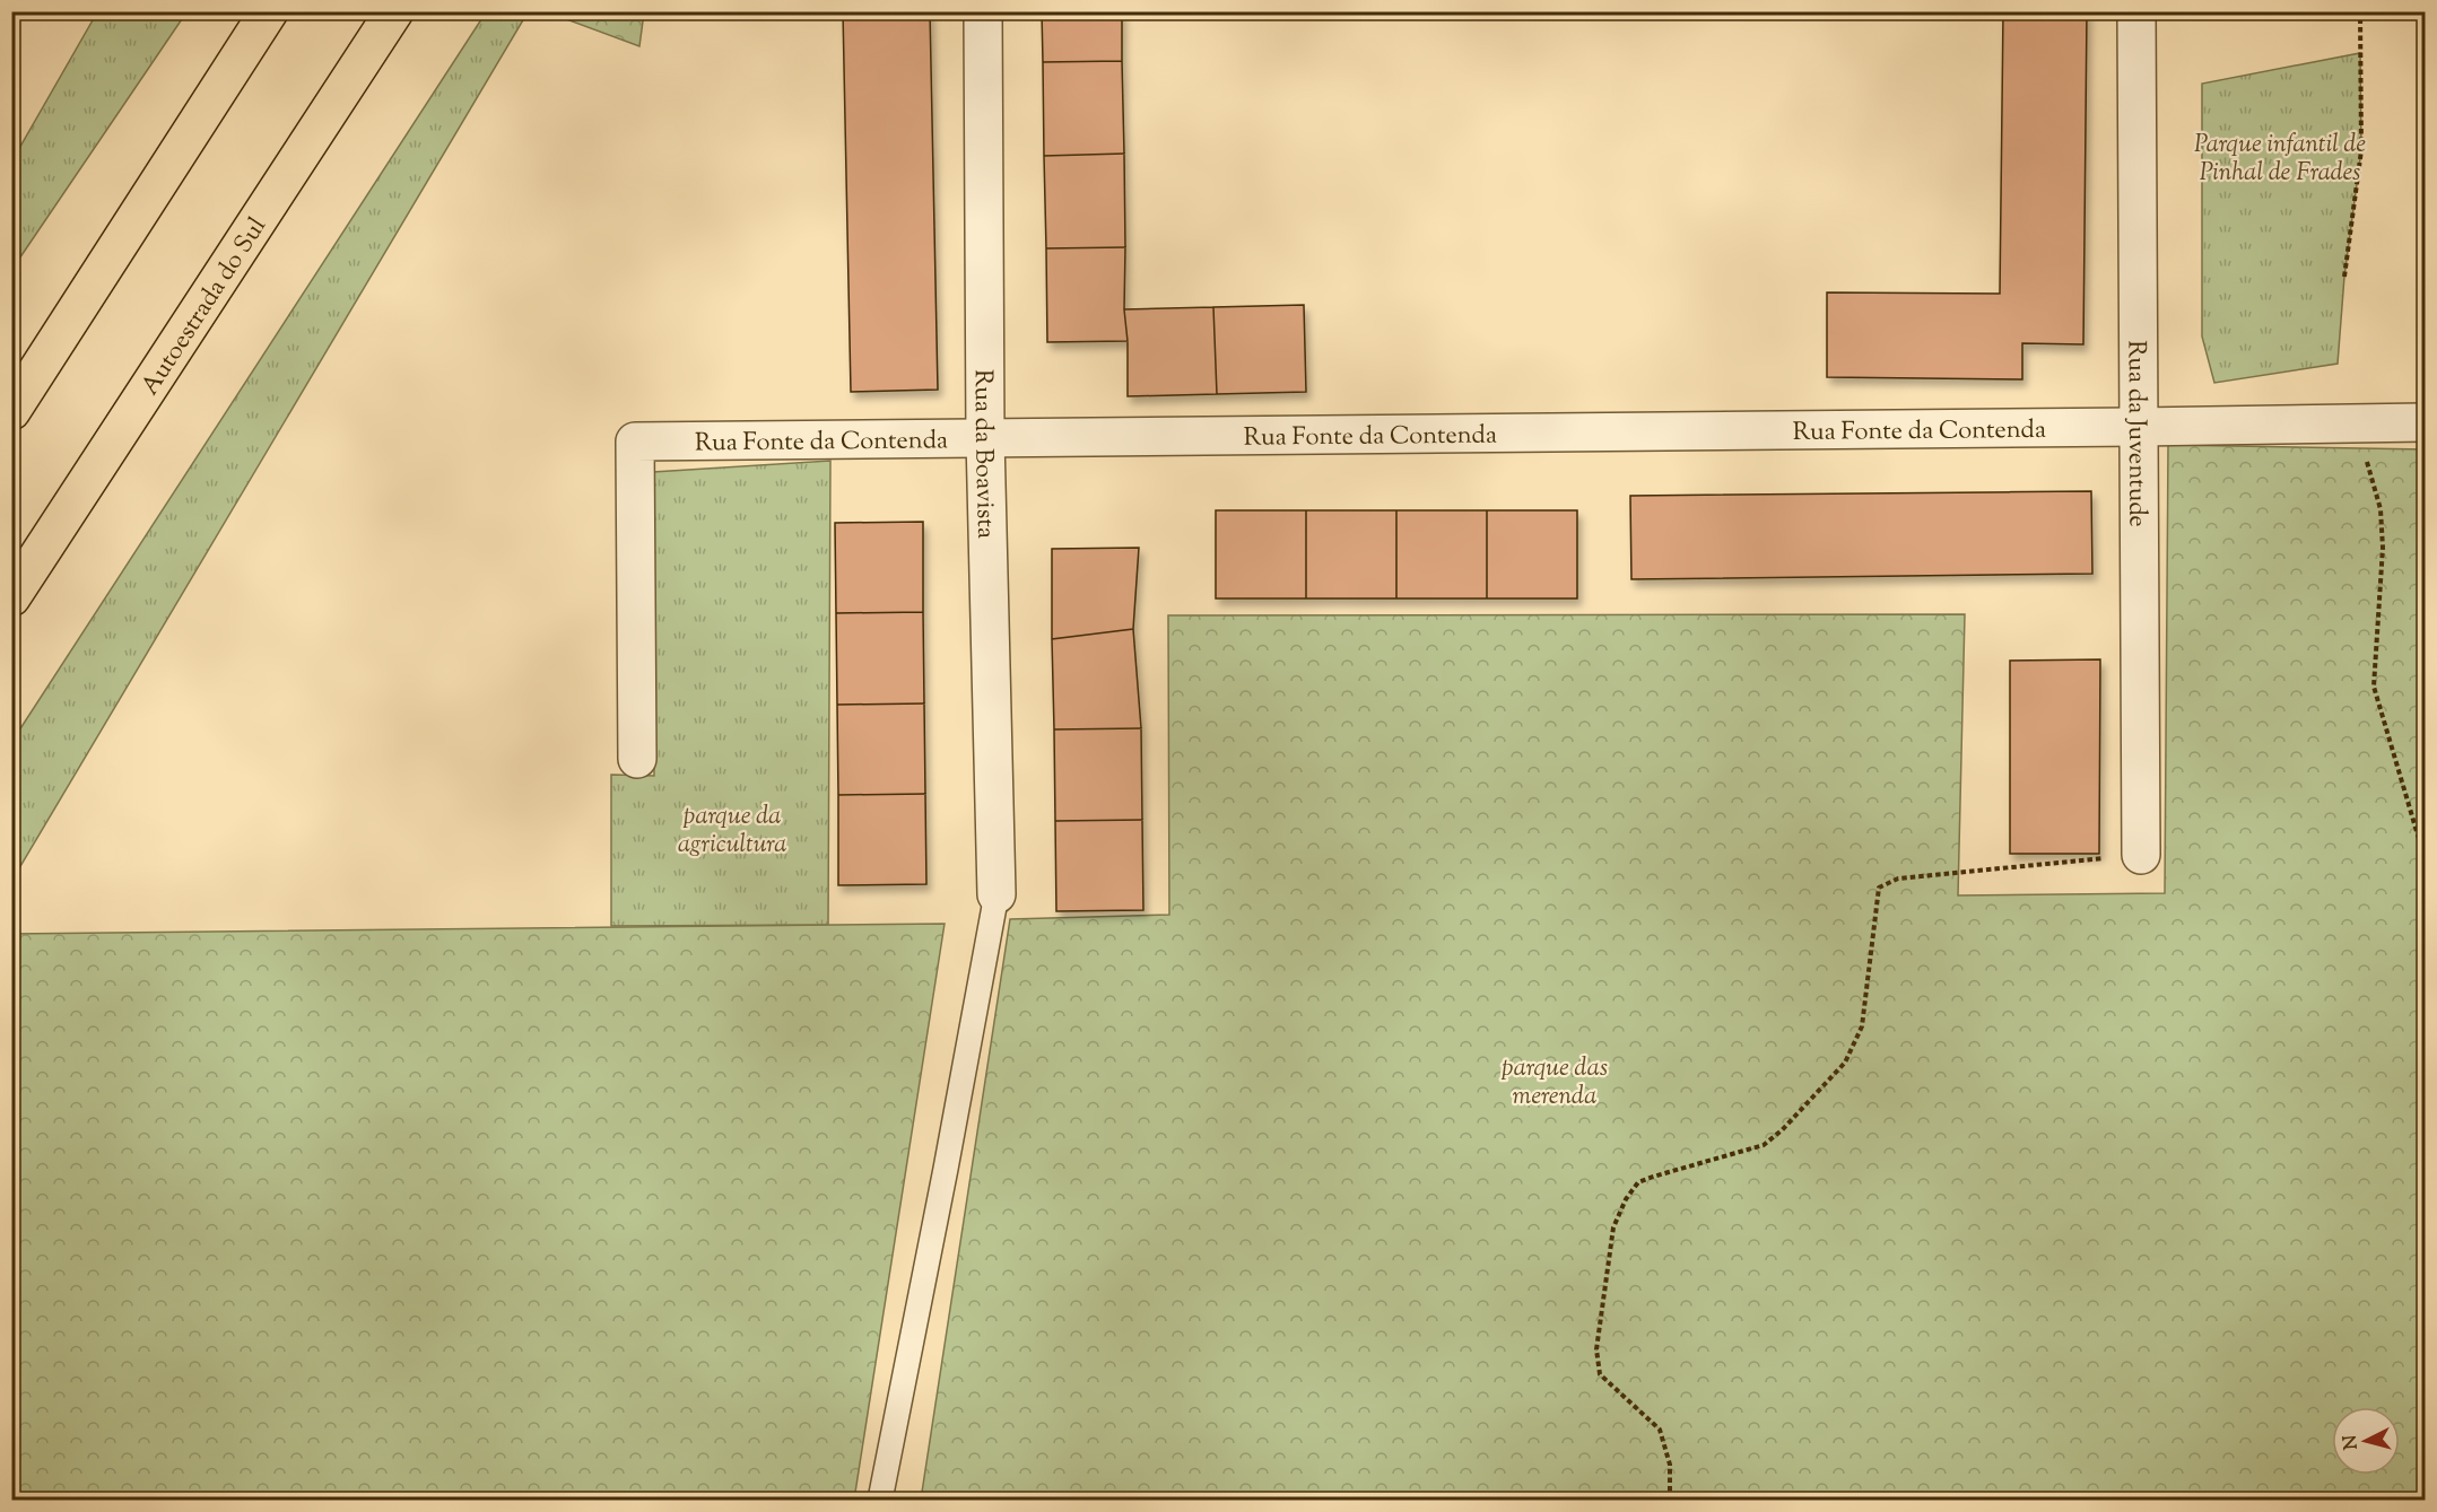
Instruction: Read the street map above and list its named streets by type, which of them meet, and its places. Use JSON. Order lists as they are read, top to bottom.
{
  "streets": {
    "highway": ["Autoestrada do Sul"],
    "street": ["Rua Fonte da Contenda", "Rua da Juventude", "Rua da Boavista"]
  },
  "crossings": [
    ["Rua Fonte da Contenda", "Rua da Juventude"],
    ["Rua Fonte da Contenda", "Rua da Boavista"]
  ],
  "parks": ["Parque infantil de Pinhal de Frades", "parque da agricultura", "parque das merenda"],
  "north": "left"
}
